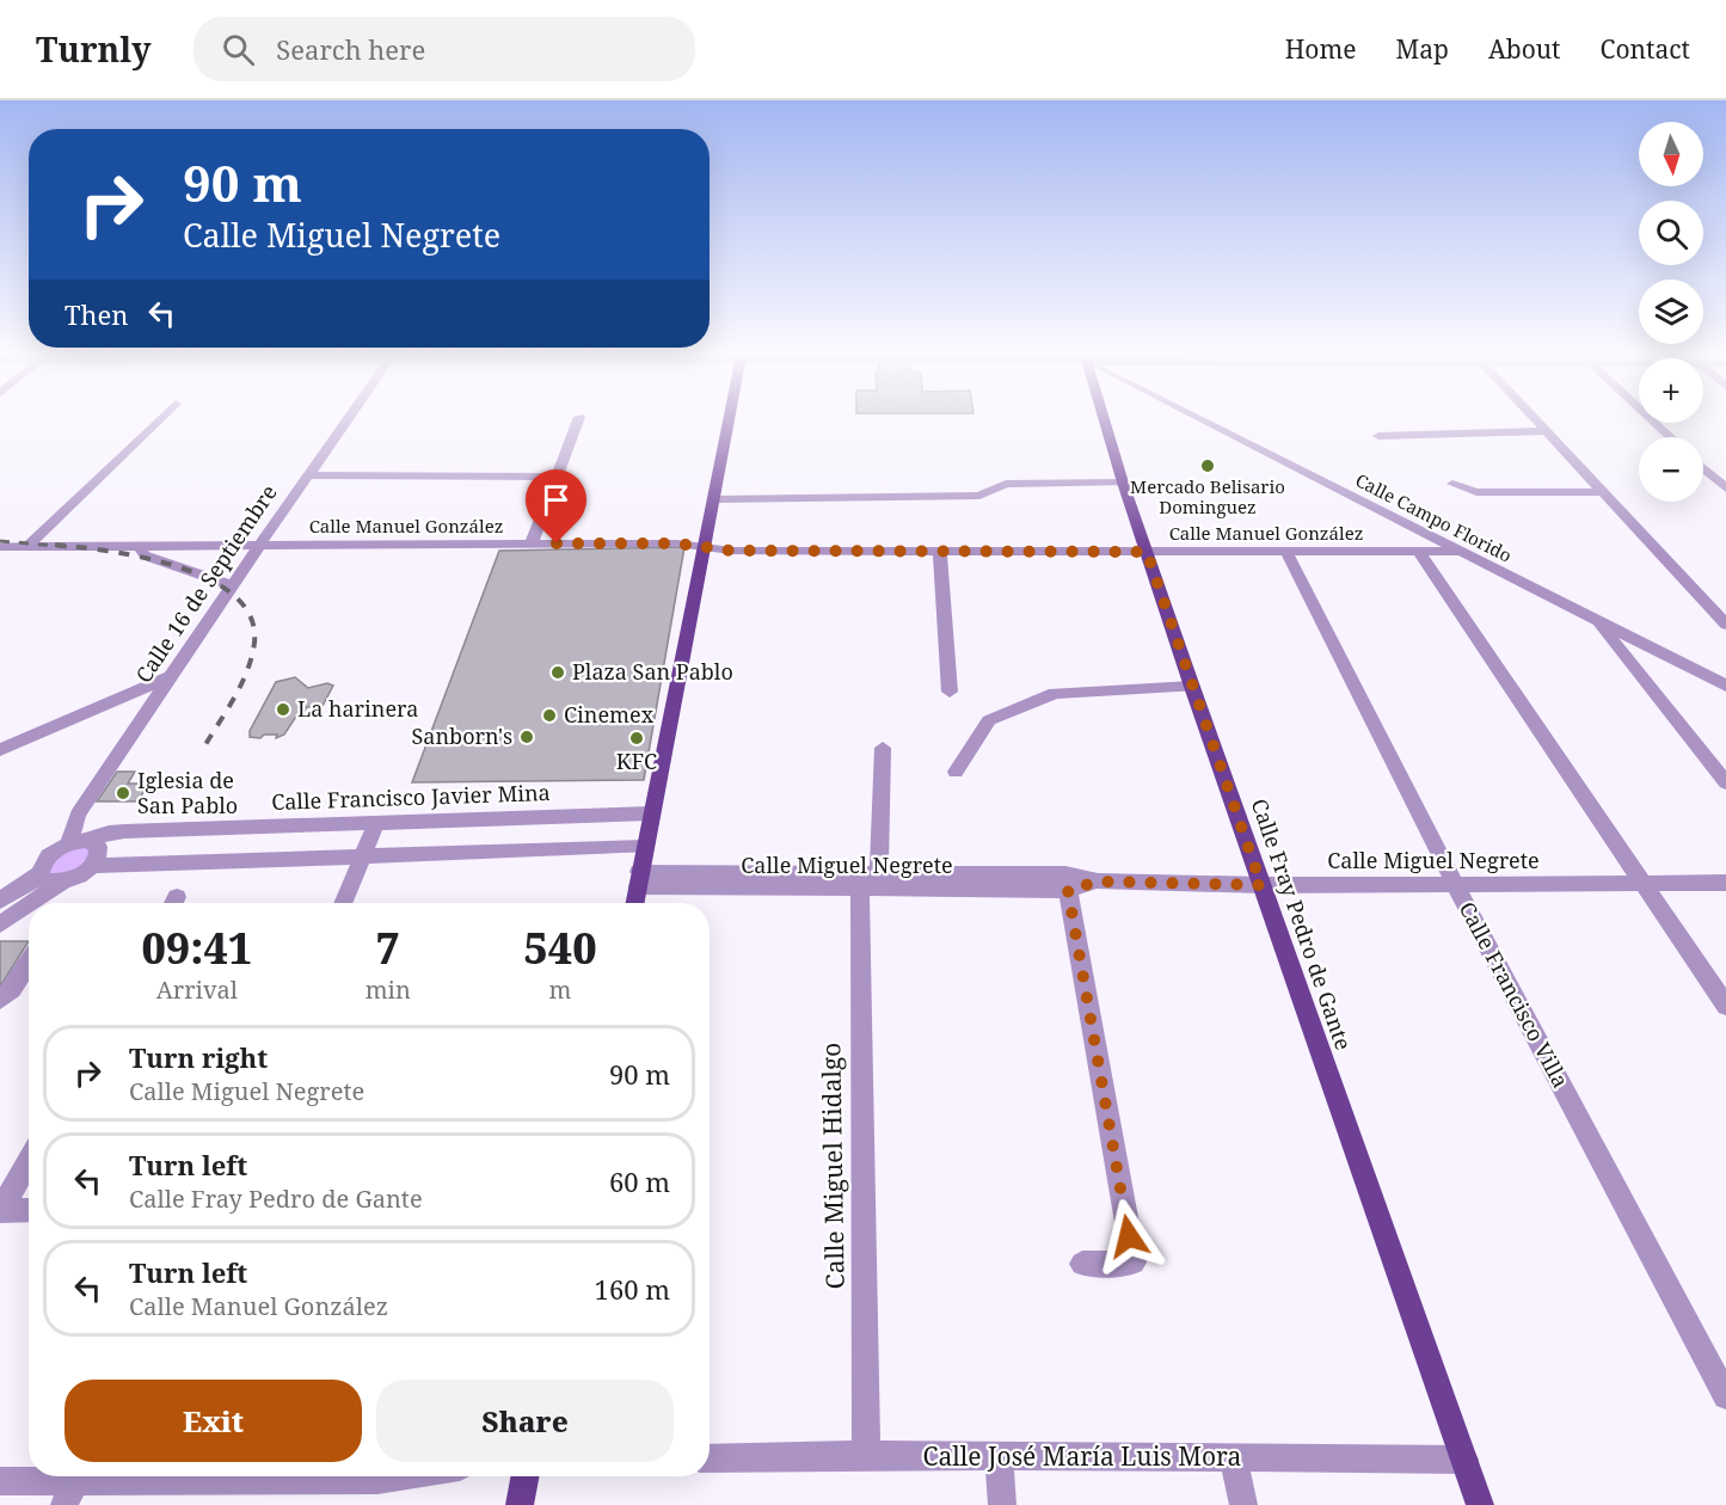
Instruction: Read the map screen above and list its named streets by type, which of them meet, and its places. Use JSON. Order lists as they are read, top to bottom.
{
  "streets": {
    "main road": ["Calle Fray Pedro de Gante"],
    "street": [
      "Calle Campo Florido",
      "Calle Manuel González",
      "Calle 16 de Septiembre",
      "Calle Francisco Javier Mina",
      "Calle Miguel Negrete",
      "Calle Francisco Villa",
      "Calle Miguel Hidalgo",
      "Calle José María Luis Mora"
    ]
  },
  "crossings": [
    ["Calle Campo Florido", "Calle Manuel González"],
    ["Calle Manuel González", "Calle 16 de Septiembre"],
    ["Calle Manuel González", "Calle Fray Pedro de Gante"],
    ["Calle Manuel González", "Calle Francisco Villa"],
    ["Calle 16 de Septiembre", "Calle Francisco Javier Mina"],
    ["Calle Miguel Negrete", "Calle Fray Pedro de Gante"],
    ["Calle Miguel Negrete", "Calle Francisco Villa"],
    ["Calle Miguel Negrete", "Calle Miguel Hidalgo"],
    ["Calle Fray Pedro de Gante", "Calle José María Luis Mora"],
    ["Calle Miguel Hidalgo", "Calle José María Luis Mora"]
  ],
  "places": [
    "Mercado Belisario Dominguez",
    "Plaza San Pablo",
    "La harinera",
    "Cinemex",
    "Sanborn's",
    "KFC",
    "Iglesia de San Pablo"
  ],
  "north": "bottom",
  "page": {
    "header": "Turnly",
    "search": "Search here",
    "nav": [
      "Home",
      "Map",
      "About",
      "Contact"
    ],
    "map_buttons": ["+", "−"],
    "turn": ["90 m", "Calle Miguel Negrete"],
    "then": "Then",
    "eta": [
      "09:41",
      "Arrival",
      "7",
      "min",
      "540",
      "m"
    ],
    "list": [
      {
        "name": "Turn right",
        "note": "Calle Miguel Negrete",
        "value": "90 m"
      },
      {
        "name": "Turn left",
        "note": "Calle Fray Pedro de Gante",
        "value": "60 m"
      },
      {
        "name": "Turn left",
        "note": "Calle Manuel González",
        "value": "160 m"
      }
    ],
    "buttons": ["Exit", "Share"]
  }
}
